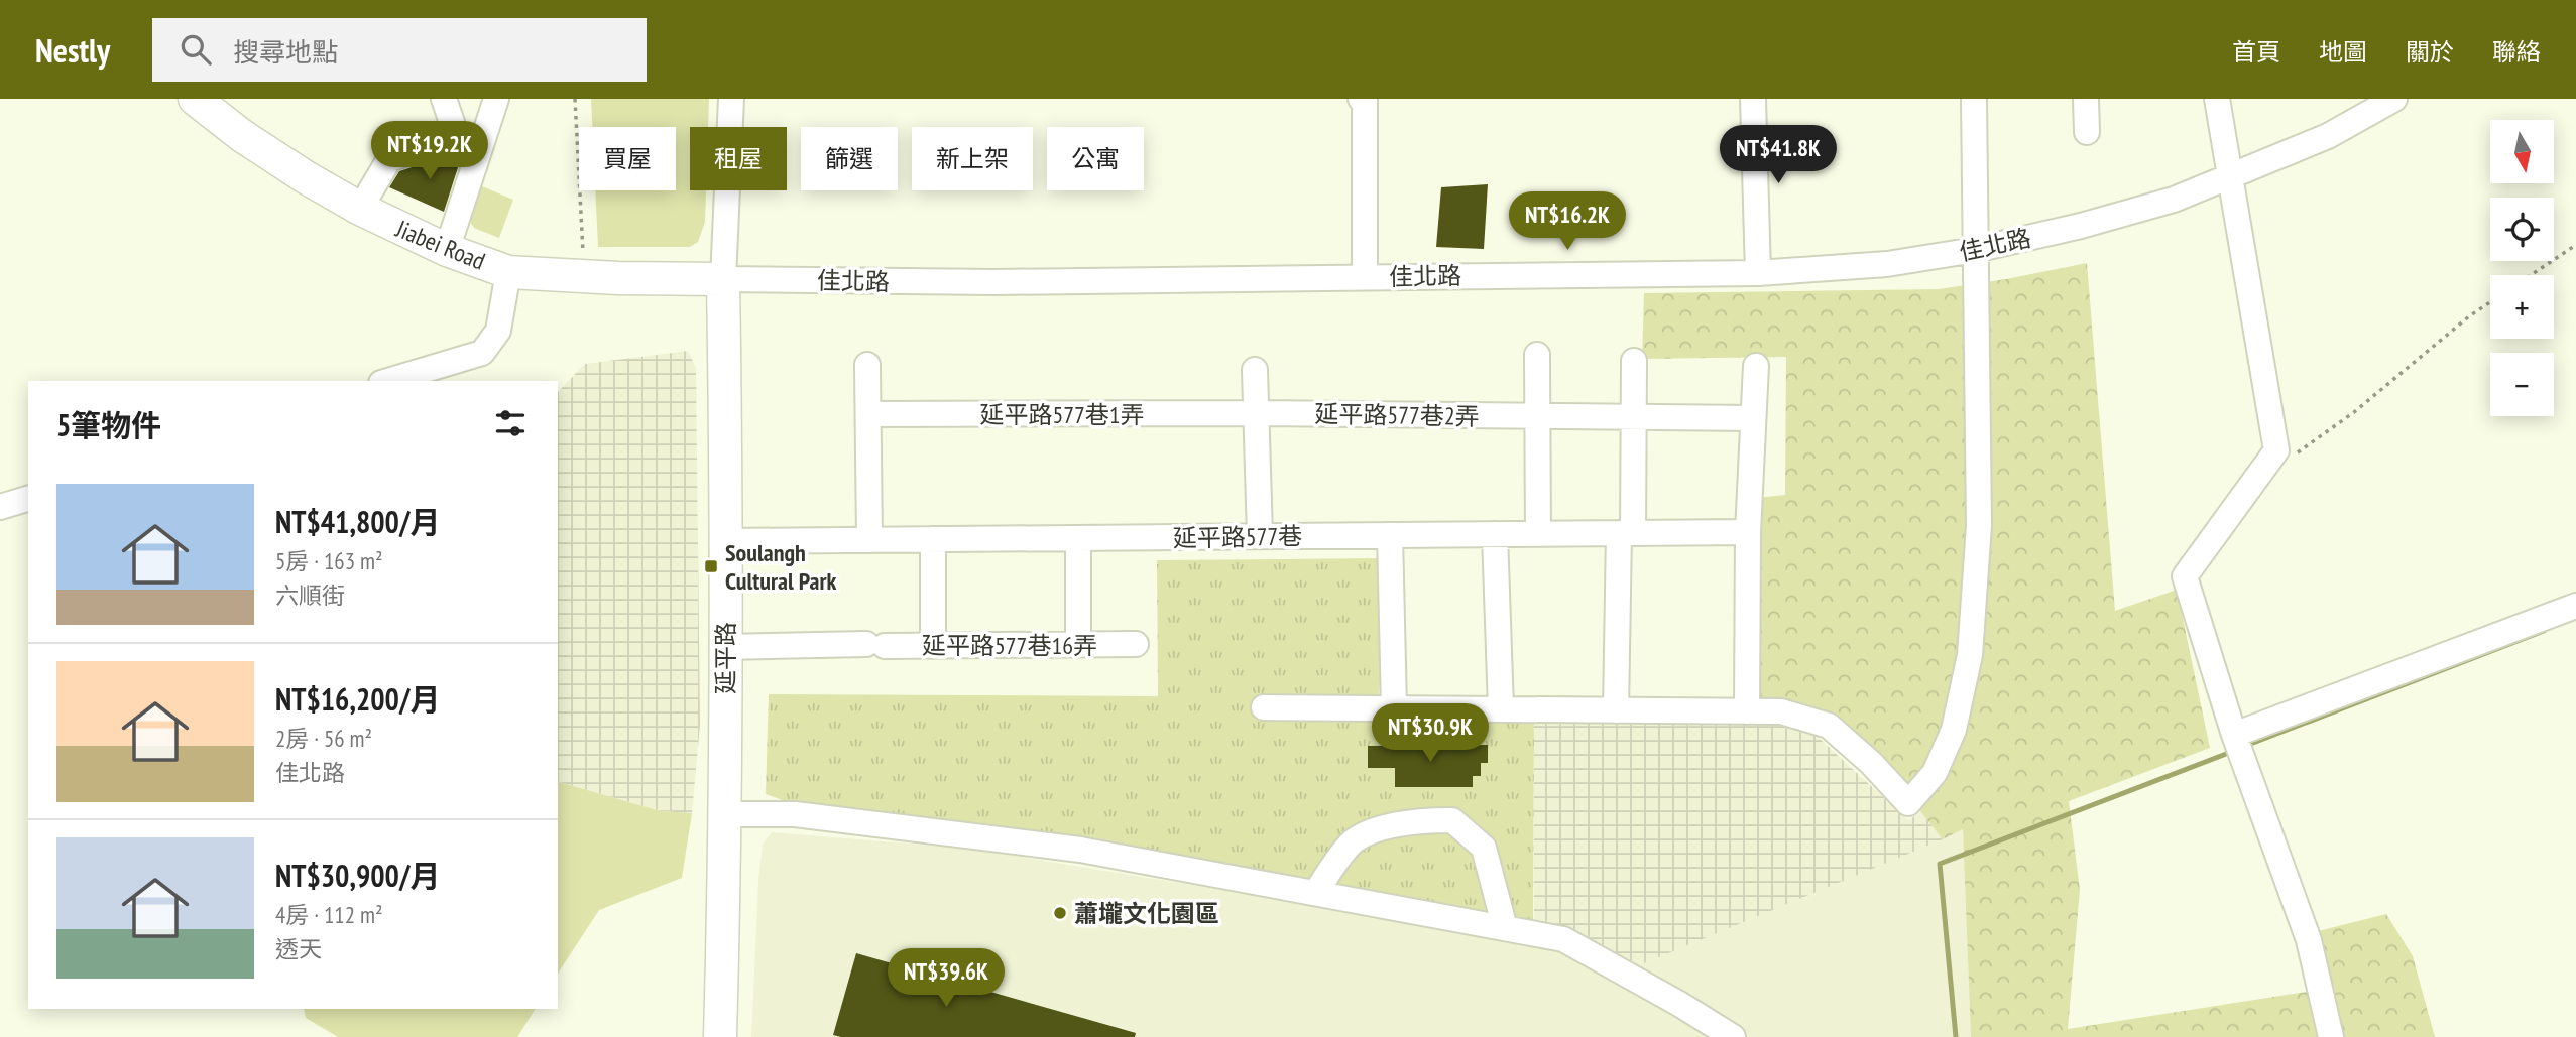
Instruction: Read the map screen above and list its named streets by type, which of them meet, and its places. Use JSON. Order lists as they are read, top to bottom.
{
  "streets": {
    "main road": ["Jiabei Road", "延平路"],
    "street": [
      "佳北路",
      "延平路577巷1弄",
      "延平路577巷2弄",
      "延平路577巷",
      "延平路577巷16弄"
    ]
  },
  "crossings": [
    ["Jiabei Road", "佳北路"],
    ["Jiabei Road", "延平路"],
    ["佳北路", "延平路"],
    ["延平路577巷1弄", "延平路577巷2弄"],
    ["延平路577巷", "延平路"],
    ["延平路577巷16弄", "延平路"]
  ],
  "places": {
    "transit": ["Soulangh Cultural Park"],
    "other": ["蕭壠文化園區"]
  },
  "north": "bottom",
  "page": {
    "header": "Nestly",
    "search": "搜尋地點",
    "nav": [
      "首頁",
      "地圖",
      "關於",
      "聯絡"
    ],
    "map_buttons": ["+", "−"],
    "price": [
      "NT$19.2K",
      "NT$41.8K",
      "NT$16.2K",
      "NT$30.9K",
      "NT$39.6K"
    ],
    "chip": [
      "買屋",
      "租屋",
      "篩選",
      "新上架",
      "公寓"
    ],
    "heading": "5筆物件",
    "list": [
      {
        "name": "NT$41,800/月",
        "note": "5房 · 163 m² · 六順街"
      },
      {
        "name": "NT$16,200/月",
        "note": "2房 · 56 m² · 佳北路"
      },
      {
        "name": "NT$30,900/月",
        "note": "4房 · 112 m² · 透天"
      }
    ]
  }
}
